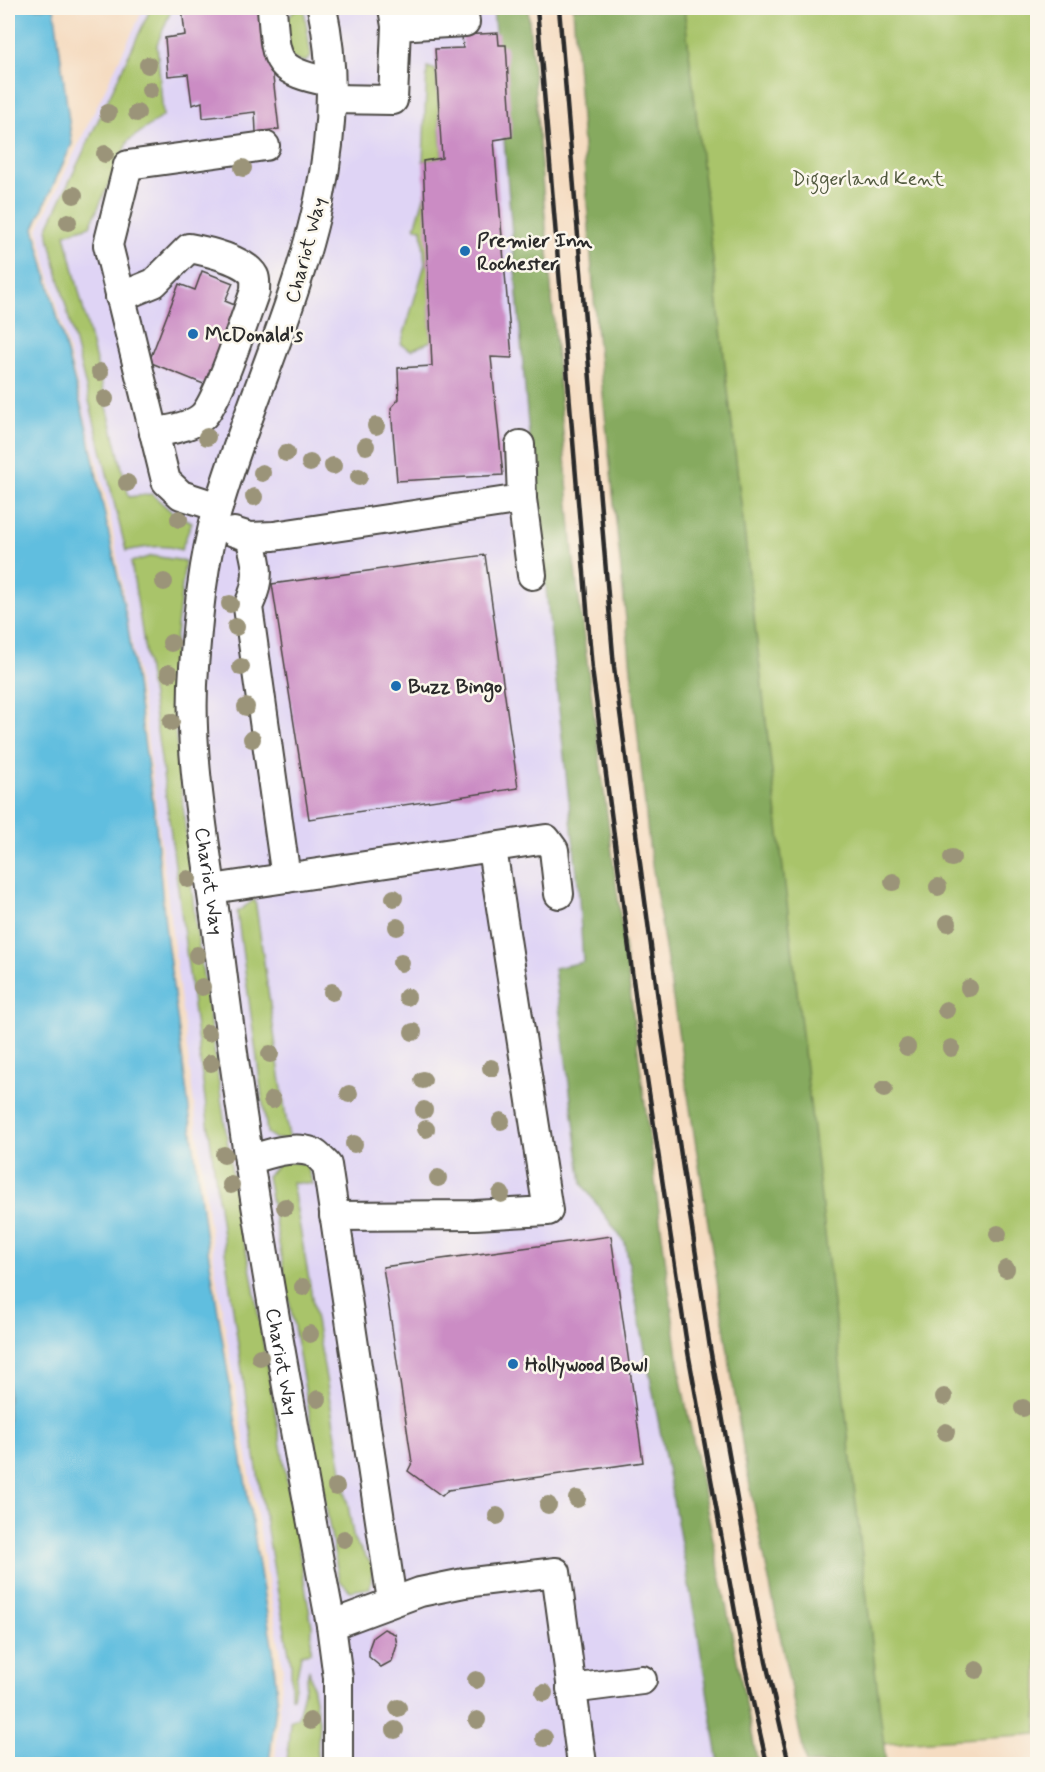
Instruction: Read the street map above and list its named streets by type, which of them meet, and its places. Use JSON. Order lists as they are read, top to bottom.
{
  "streets": {
    "street": ["Chariot Way"]
  },
  "parks": ["Diggerland Kent"],
  "places": [
    "Premier Inn Rochester",
    "McDonald's",
    "Buzz Bingo",
    "Hollywood Bowl"
  ]
}
